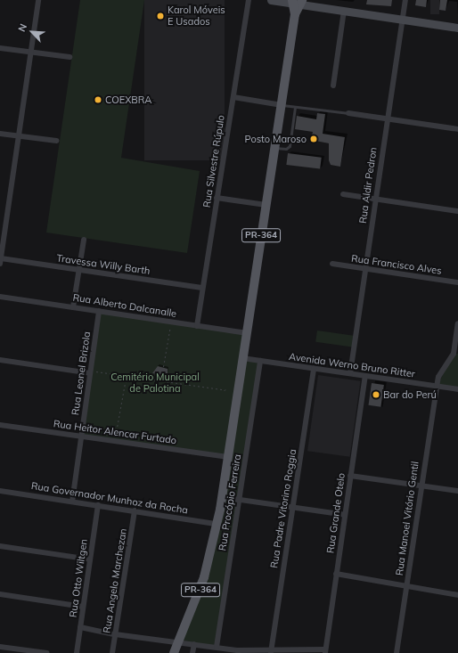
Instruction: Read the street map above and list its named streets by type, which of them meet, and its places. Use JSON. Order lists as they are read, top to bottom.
{
  "streets": {
    "main road": ["PR-364"],
    "street": [
      "Rua Silvestre Rúpulo",
      "Rua Aldir Pedron",
      "Travessa Willy Barth",
      "Rua Francisco Alves",
      "Rua Alberto Dalcanalle",
      "Avenida Werno Bruno Ritter",
      "Rua Leonel Brizola",
      "Rua Heitor Alencar Furtado",
      "Rua Governador Munhoz da Rocha",
      "Rua Procópio Ferreira",
      "Rua Padre Vitorino Roggia",
      "Rua Grande Otelo",
      "Rua Manoel Vitório Gentil",
      "Rua Otto Wiltgen",
      "Rua Angelo Marchezan"
    ]
  },
  "crossings": [
    ["Rua Silvestre Rúpulo", "Travessa Willy Barth"],
    ["Rua Silvestre Rúpulo", "Rua Alberto Dalcanalle"],
    ["Rua Aldir Pedron", "Rua Francisco Alves"],
    ["Rua Aldir Pedron", "Avenida Werno Bruno Ritter"],
    ["PR-364", "Rua Alberto Dalcanalle"],
    ["PR-364", "Avenida Werno Bruno Ritter"],
    ["PR-364", "Rua Heitor Alencar Furtado"],
    ["PR-364", "Rua Governador Munhoz da Rocha"],
    ["Rua Alberto Dalcanalle", "Rua Leonel Brizola"],
    ["Avenida Werno Bruno Ritter", "Rua Procópio Ferreira"],
    ["Avenida Werno Bruno Ritter", "Rua Padre Vitorino Roggia"],
    ["Avenida Werno Bruno Ritter", "Rua Grande Otelo"],
    ["Avenida Werno Bruno Ritter", "Rua Manoel Vitório Gentil"],
    ["Rua Leonel Brizola", "Rua Heitor Alencar Furtado"],
    ["Rua Leonel Brizola", "Rua Governador Munhoz da Rocha"],
    ["Rua Governador Munhoz da Rocha", "Rua Otto Wiltgen"],
    ["Rua Governador Munhoz da Rocha", "Rua Angelo Marchezan"]
  ],
  "parks": ["Cemitério Municipal de Palotina"],
  "places": [
    "Karol Móveis E Usados",
    "COEXBRA",
    "Posto Maroso",
    "Bar do Perú"
  ],
  "north": "top left"
}
